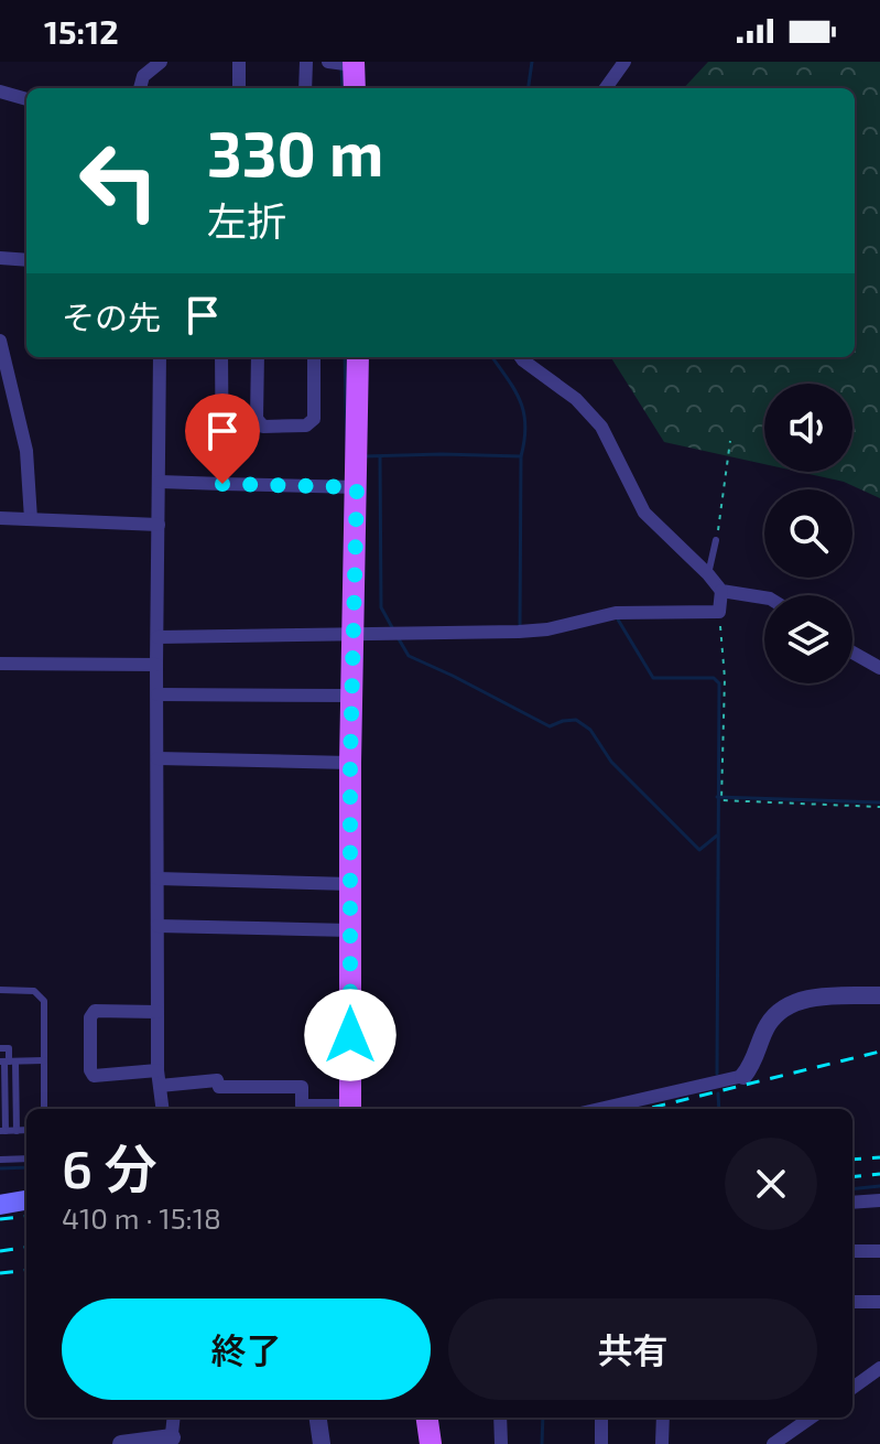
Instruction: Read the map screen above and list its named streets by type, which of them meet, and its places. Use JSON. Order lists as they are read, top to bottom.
{
  "page": {
    "status": "15:12",
    "turn": ["330 m", "左折"],
    "then": "その先",
    "heading": ["6 分", "410 m · 15:18"],
    "buttons": ["終了", "共有"]
  }
}
